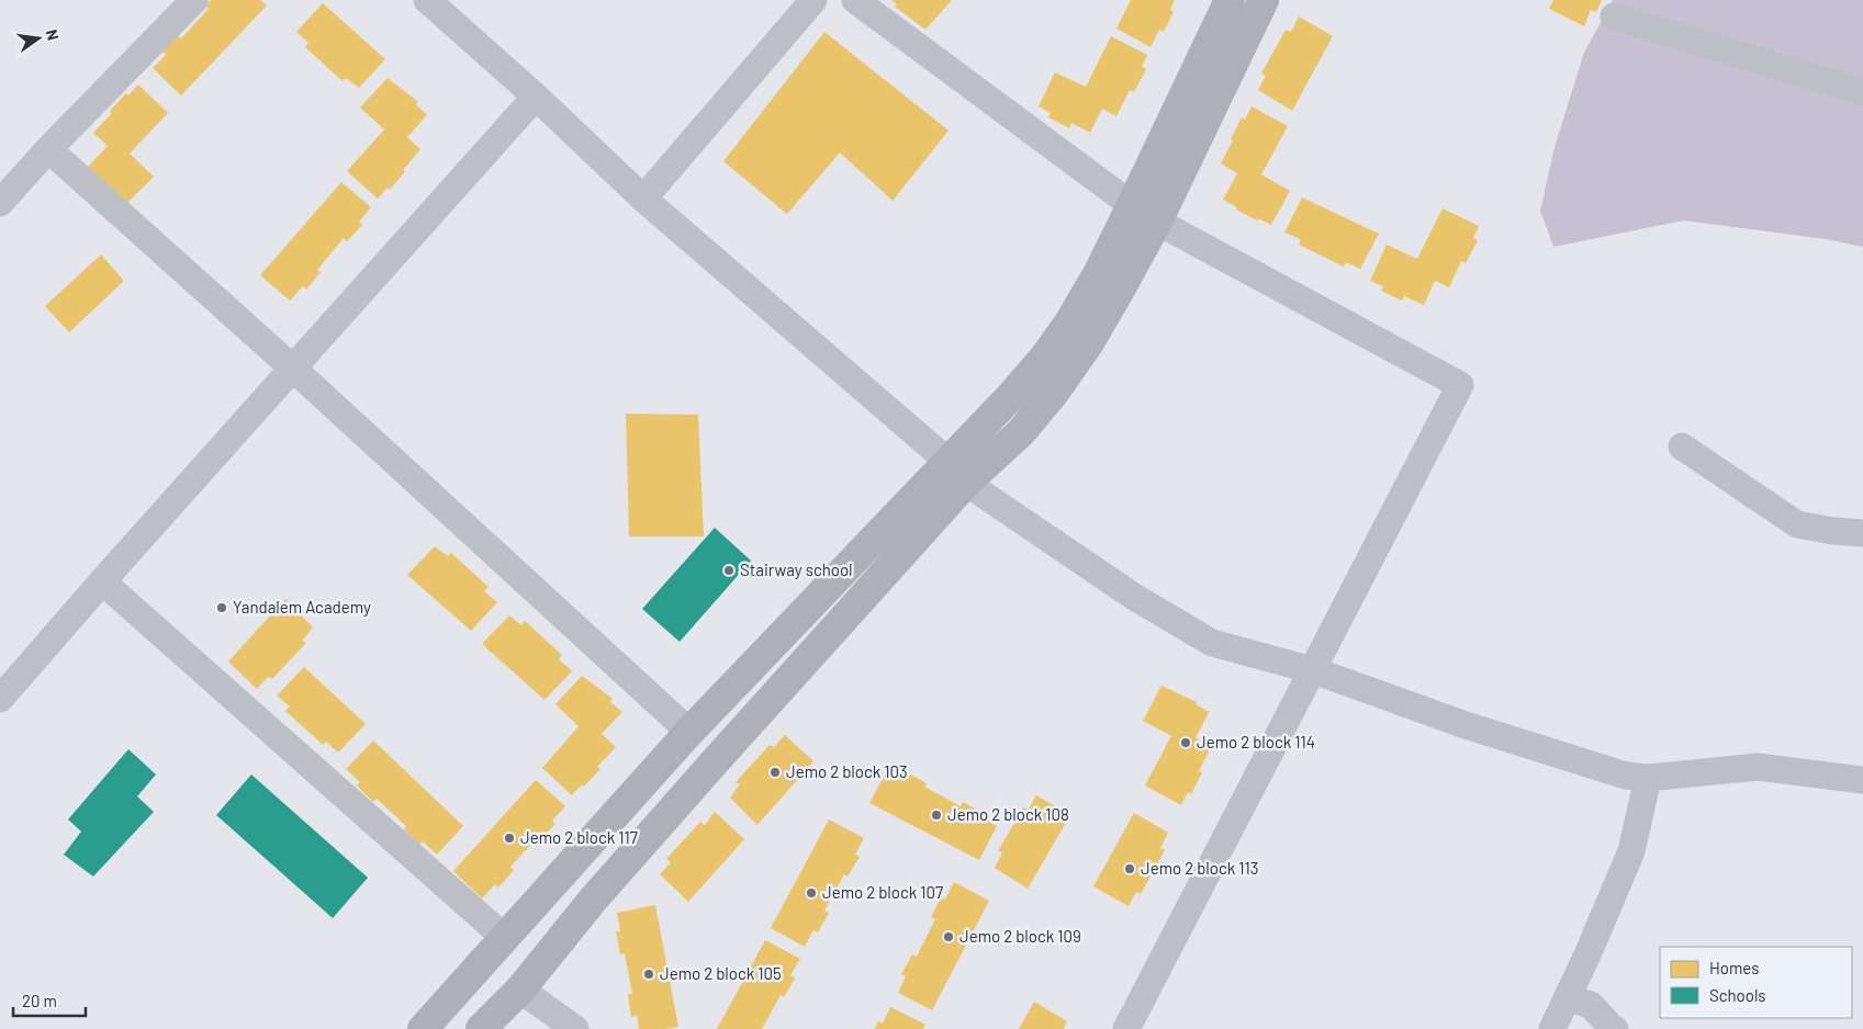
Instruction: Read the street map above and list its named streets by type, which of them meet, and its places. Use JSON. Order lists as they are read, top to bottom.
{
  "places": [
    "Stairway school",
    "Yandalem Academy",
    "Jemo 2 block 114",
    "Jemo 2 block 103",
    "Jemo 2 block 108",
    "Jemo 2 block 117",
    "Jemo 2 block 113",
    "Jemo 2 block 107",
    "Jemo 2 block 109",
    "Jemo 2 block 105"
  ],
  "legend": ["Homes", "Schools"],
  "scale_bar": "20 m",
  "north": "right"
}
